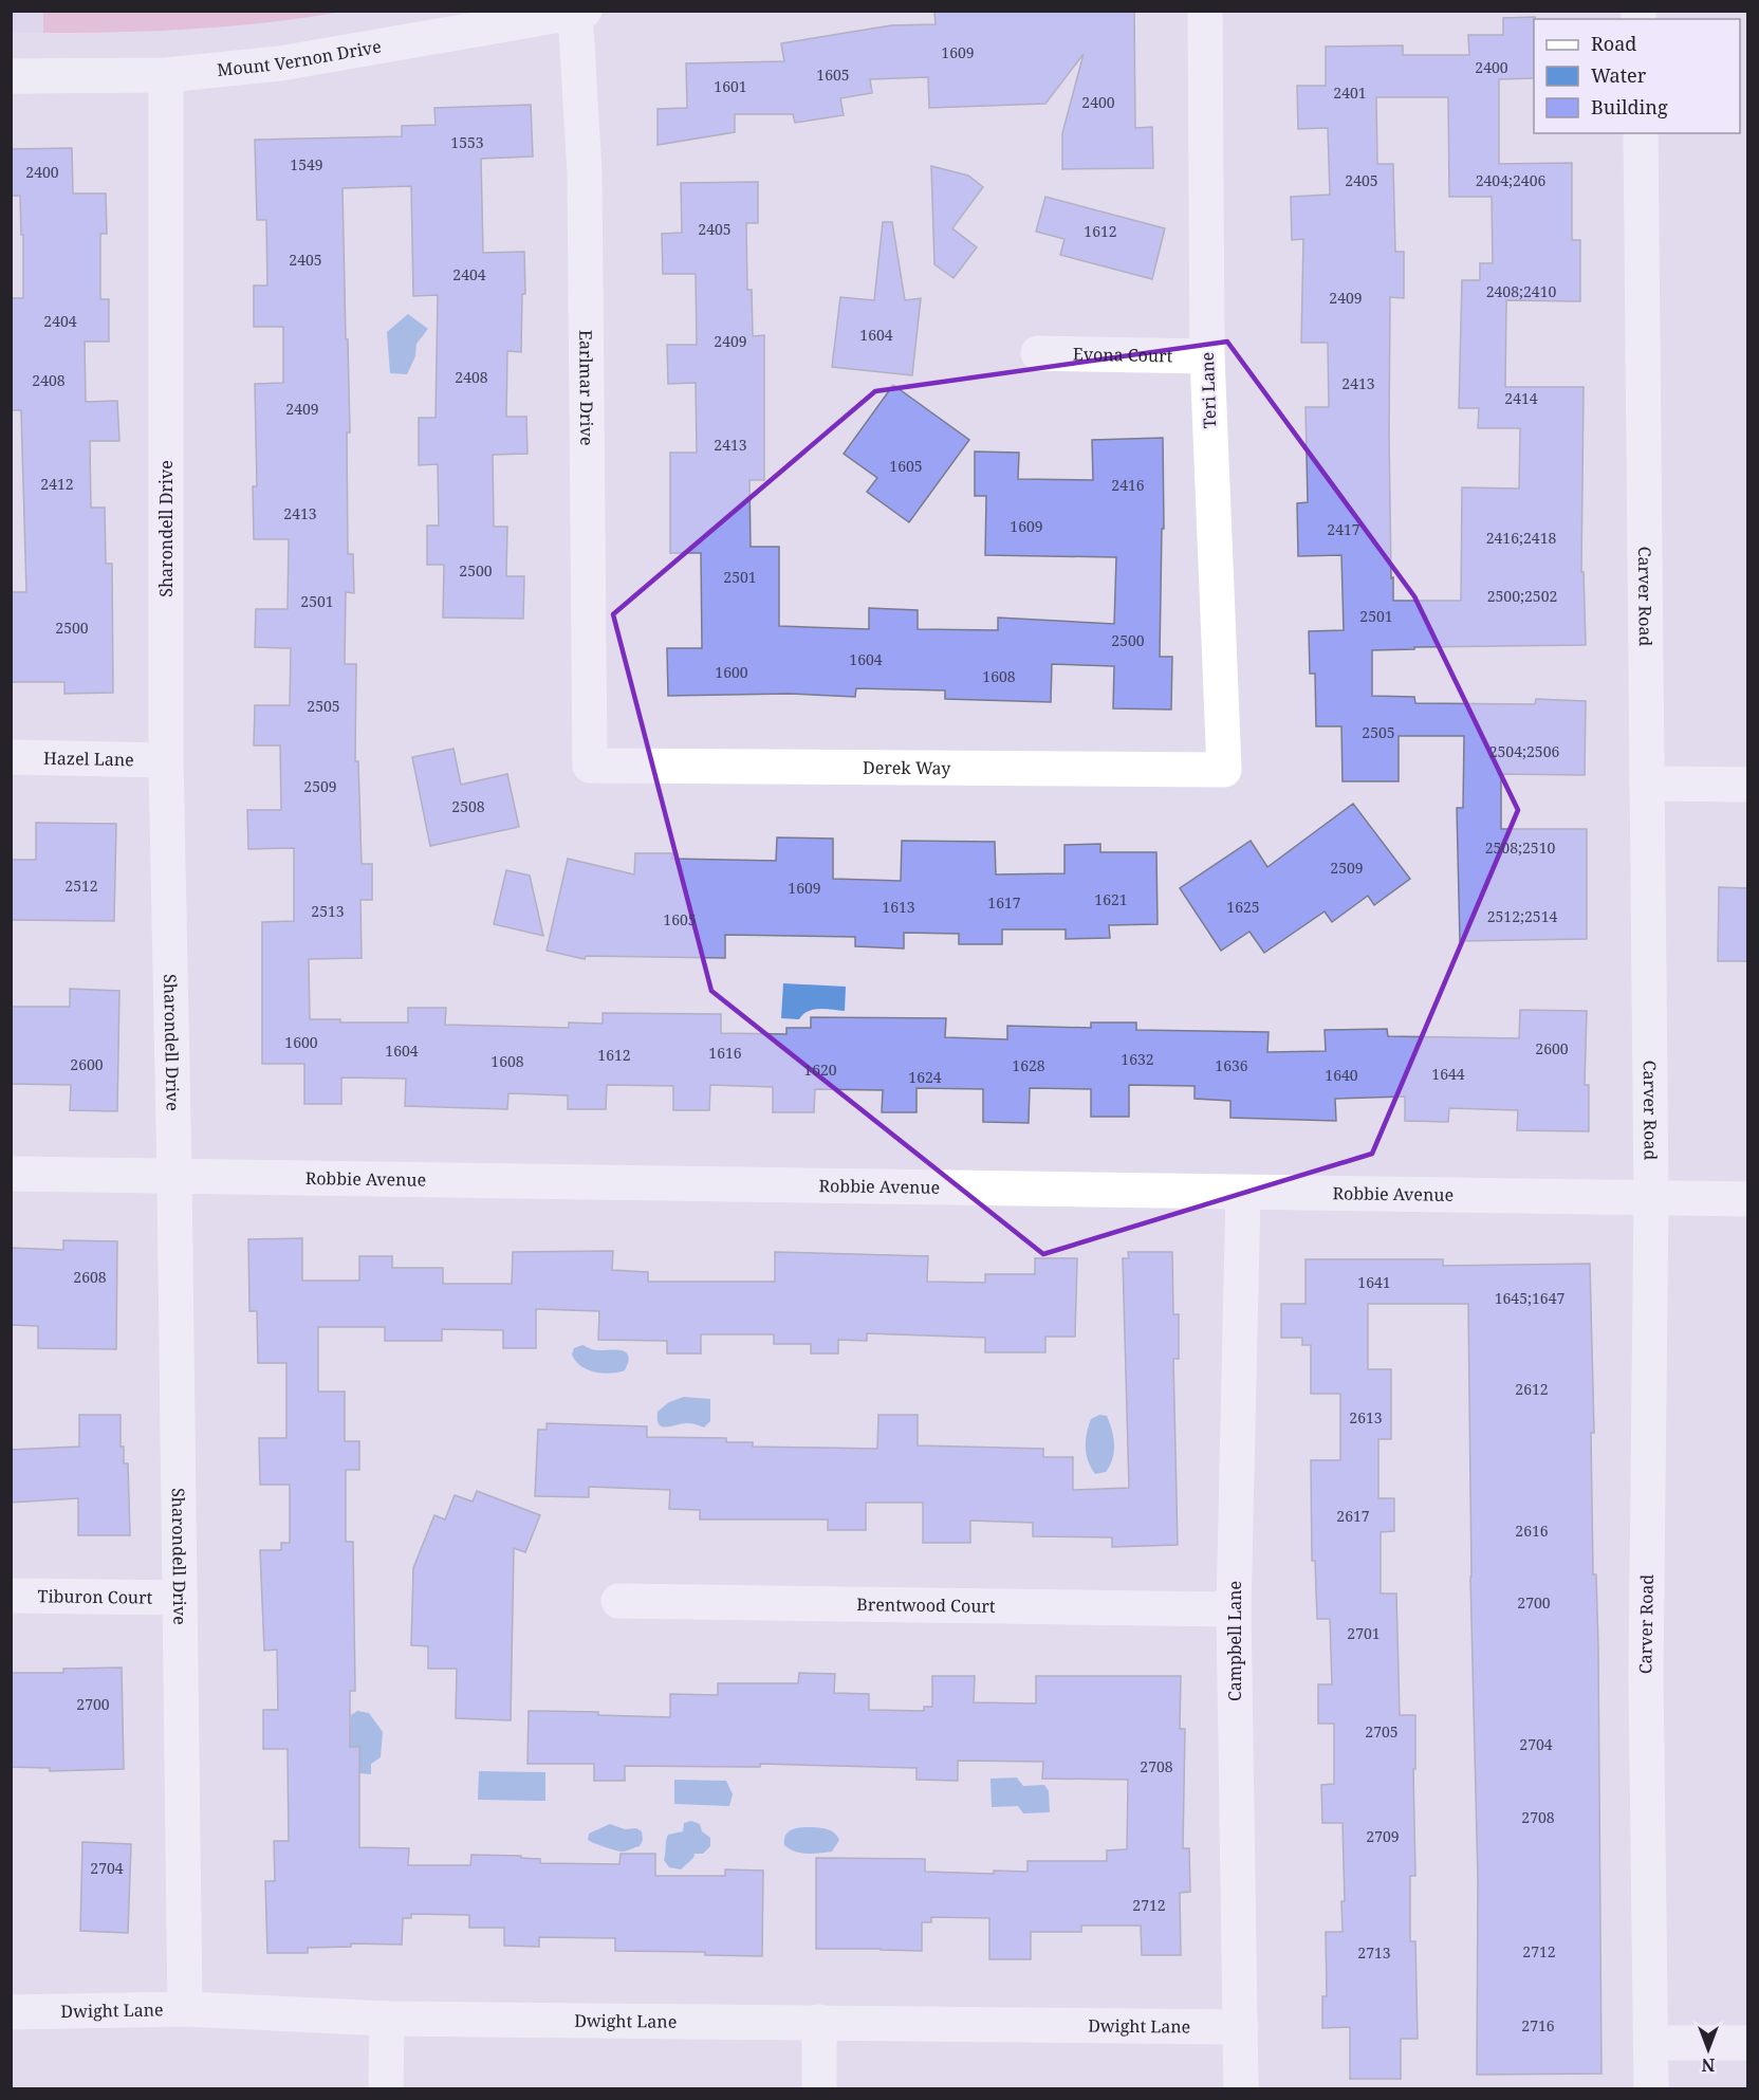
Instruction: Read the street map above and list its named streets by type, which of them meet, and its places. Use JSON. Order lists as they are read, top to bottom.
{
  "streets": {
    "street": [
      "Mount Vernon Drive",
      "Evona Court",
      "Earlmar Drive",
      "Teri Lane",
      "Sharondell Drive",
      "Carver Road",
      "Hazel Lane",
      "Derek Way",
      "Robbie Avenue",
      "Tiburon Court",
      "Brentwood Court",
      "Campbell Lane",
      "Dwight Lane"
    ]
  },
  "crossings": [
    ["Mount Vernon Drive", "Earlmar Drive"],
    ["Mount Vernon Drive", "Sharondell Drive"],
    ["Evona Court", "Teri Lane"],
    ["Earlmar Drive", "Derek Way"],
    ["Teri Lane", "Derek Way"],
    ["Sharondell Drive", "Hazel Lane"],
    ["Sharondell Drive", "Robbie Avenue"],
    ["Sharondell Drive", "Tiburon Court"],
    ["Sharondell Drive", "Dwight Lane"],
    ["Carver Road", "Robbie Avenue"],
    ["Robbie Avenue", "Campbell Lane"],
    ["Brentwood Court", "Campbell Lane"],
    ["Campbell Lane", "Dwight Lane"]
  ],
  "house_numbers": [
    "1609",
    "2400",
    "1605",
    "1601",
    "2401",
    "2400",
    "1553",
    "1549",
    "2400",
    "2405",
    "2404;2406",
    "2405",
    "1612",
    "2405",
    "2404",
    "2408;2410",
    "2409",
    "2404",
    "1604",
    "2409",
    "2408",
    "2408",
    "2413",
    "2414",
    "2409",
    "2413",
    "1605",
    "2412",
    "2416",
    "2413",
    "1609",
    "2417",
    "2416;2418",
    "2500",
    "2501",
    "2500;2502",
    "2501",
    "2501",
    "2500",
    "2500",
    "1604",
    "1600",
    "1608",
    "2505",
    "2505",
    "2504;2506",
    "2509",
    "2508",
    "2508;2510",
    "2509",
    "2512",
    "1609",
    "1621",
    "1617",
    "1613",
    "1625",
    "2513",
    "2512;2514",
    "1605",
    "1600",
    "2600",
    "1604",
    "1616",
    "1612",
    "1632",
    "1608",
    "2600",
    "1628",
    "1636",
    "1620",
    "1644",
    "1640",
    "1624",
    "2608",
    "1641",
    "1645;1647",
    "2612",
    "2613",
    "2617",
    "2616",
    "2700",
    "2701",
    "2700",
    "2705",
    "2704",
    "2708",
    "2708",
    "2709",
    "2704",
    "2712",
    "2712",
    "2713",
    "2716"
  ],
  "legend": ["Road", "Water", "Building"],
  "north": "bottom"
}
